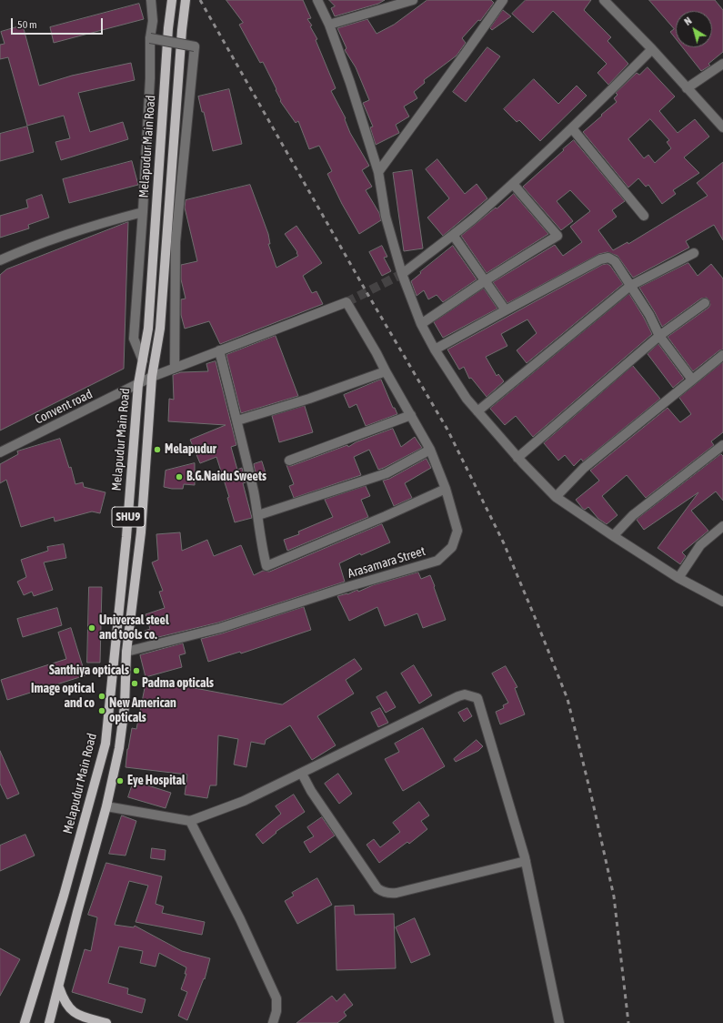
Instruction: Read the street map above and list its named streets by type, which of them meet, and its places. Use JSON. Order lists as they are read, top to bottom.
{
  "streets": {
    "main road": ["Melapudur Main Road", "SHU9"],
    "street": ["Convent road", "Arasamara Street"]
  },
  "crossings": [
    ["Melapudur Main Road", "Convent road"],
    ["Melapudur Main Road", "Arasamara Street"],
    ["Convent road", "Arasamara Street"]
  ],
  "places": [
    "Melapudur",
    "B.G.Naidu Sweets",
    "Universal steel and tools co.",
    "Santhiya opticals",
    "Padma opticals",
    "Image optical and co",
    "New American opticals",
    "Eye Hospital"
  ],
  "scale_bar": "50 m",
  "north": "top left"
}
